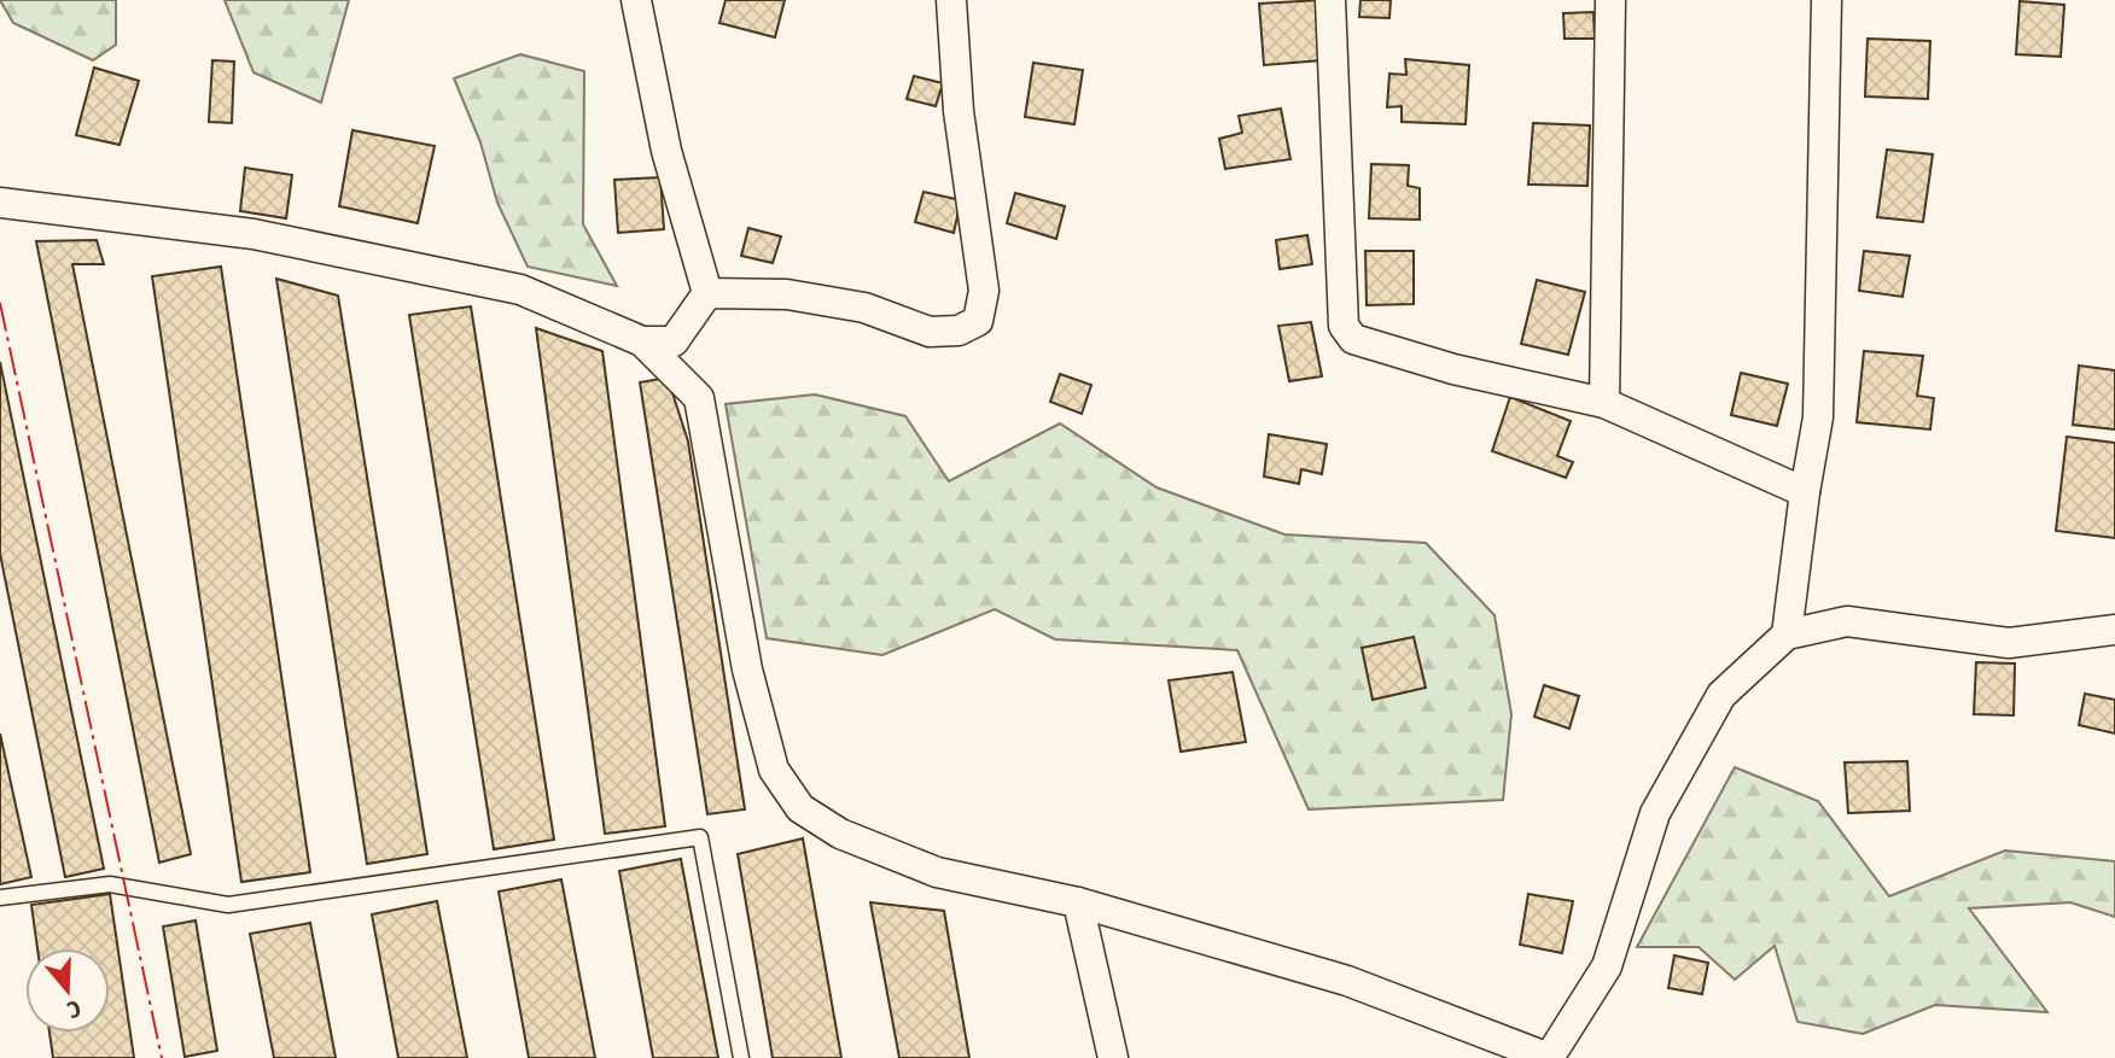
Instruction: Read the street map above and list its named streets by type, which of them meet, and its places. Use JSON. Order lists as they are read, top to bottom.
{
  "north": "bottom"
}
